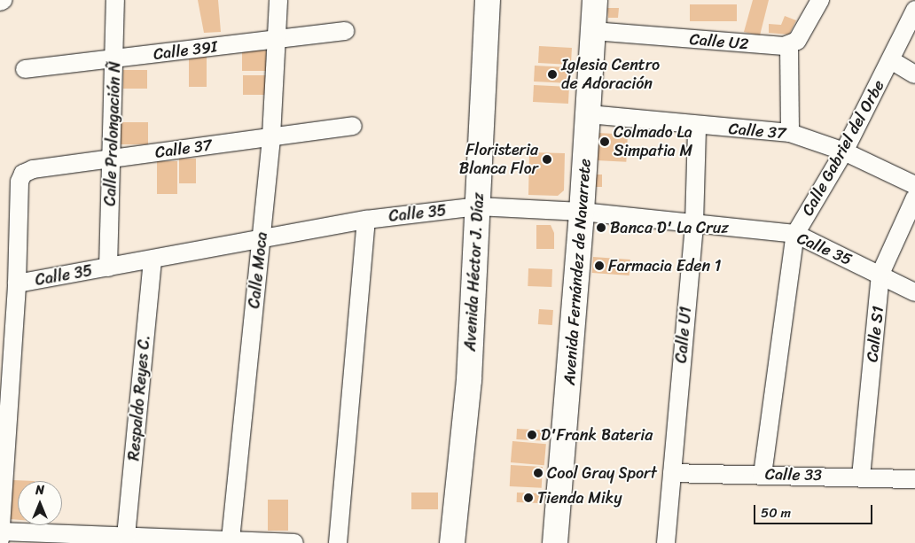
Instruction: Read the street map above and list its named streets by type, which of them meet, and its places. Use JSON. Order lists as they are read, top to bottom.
{
  "streets": {
    "street": [
      "Calle U2",
      "Calle 39I",
      "Calle 37",
      "Calle Prolongación Ñ",
      "Calle Gabriel del Orbe",
      "Calle 35",
      "Calle Moca",
      "Avenida Héctor J. Díaz",
      "Avenida Fernández de Navarrete",
      "Calle S1",
      "Calle U1",
      "Respaldo Reyes C.",
      "Calle 33"
    ]
  },
  "crossings": [
    ["Calle U2", "Avenida Fernández de Navarrete"],
    ["Calle 39I", "Calle Prolongación Ñ"],
    ["Calle 39I", "Calle Moca"],
    ["Calle 37", "Calle Prolongación Ñ"],
    ["Calle 37", "Calle Gabriel del Orbe"],
    ["Calle 37", "Calle 35"],
    ["Calle 37", "Calle Moca"],
    ["Calle 37", "Avenida Fernández de Navarrete"],
    ["Calle 37", "Calle U1"],
    ["Calle Prolongación Ñ", "Calle 35"],
    ["Calle Gabriel del Orbe", "Calle 35"],
    ["Calle Gabriel del Orbe", "Calle 33"],
    ["Calle 35", "Calle Moca"],
    ["Calle 35", "Avenida Héctor J. Díaz"],
    ["Calle 35", "Avenida Fernández de Navarrete"],
    ["Calle 35", "Calle S1"],
    ["Calle 35", "Calle U1"],
    ["Calle 35", "Respaldo Reyes C."],
    ["Calle S1", "Calle 33"],
    ["Calle U1", "Calle 33"]
  ],
  "places": [
    "Iglesia Centro de Adoración",
    "Colmado La Simpatia M",
    "Floristeria Blanca Flor",
    "Banca D' La Cruz",
    "Farmacia Eden 1",
    "D'Frank Bateria",
    "Cool Gray Sport",
    "Tienda Miky"
  ],
  "scale_bar": "50 m",
  "north": "top"
}
